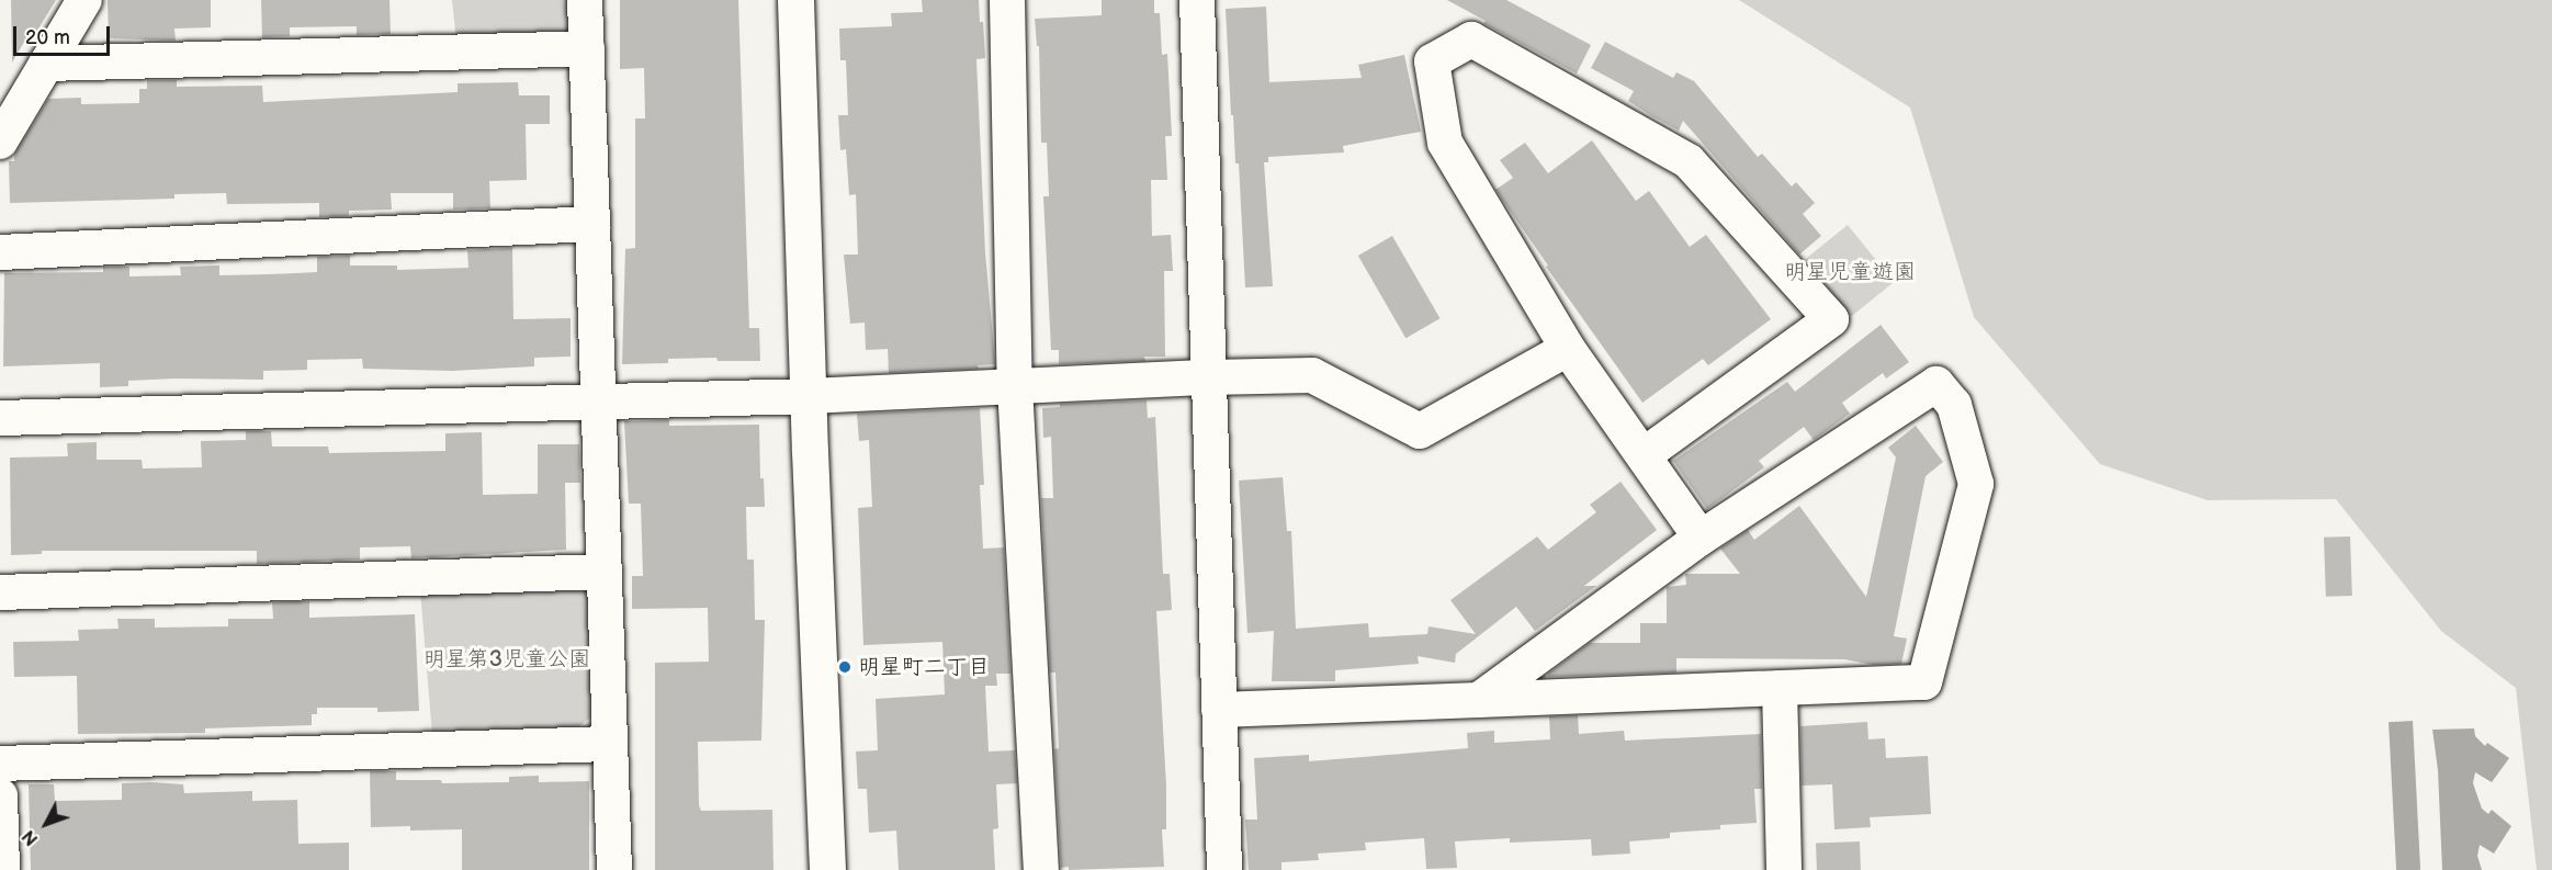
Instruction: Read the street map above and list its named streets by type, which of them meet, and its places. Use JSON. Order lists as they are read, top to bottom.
{
  "parks": ["明星児童遊園", "明星第3児童公園"],
  "places": ["明星町二丁目"],
  "scale_bar": "20 m",
  "north": "bottom left"
}
